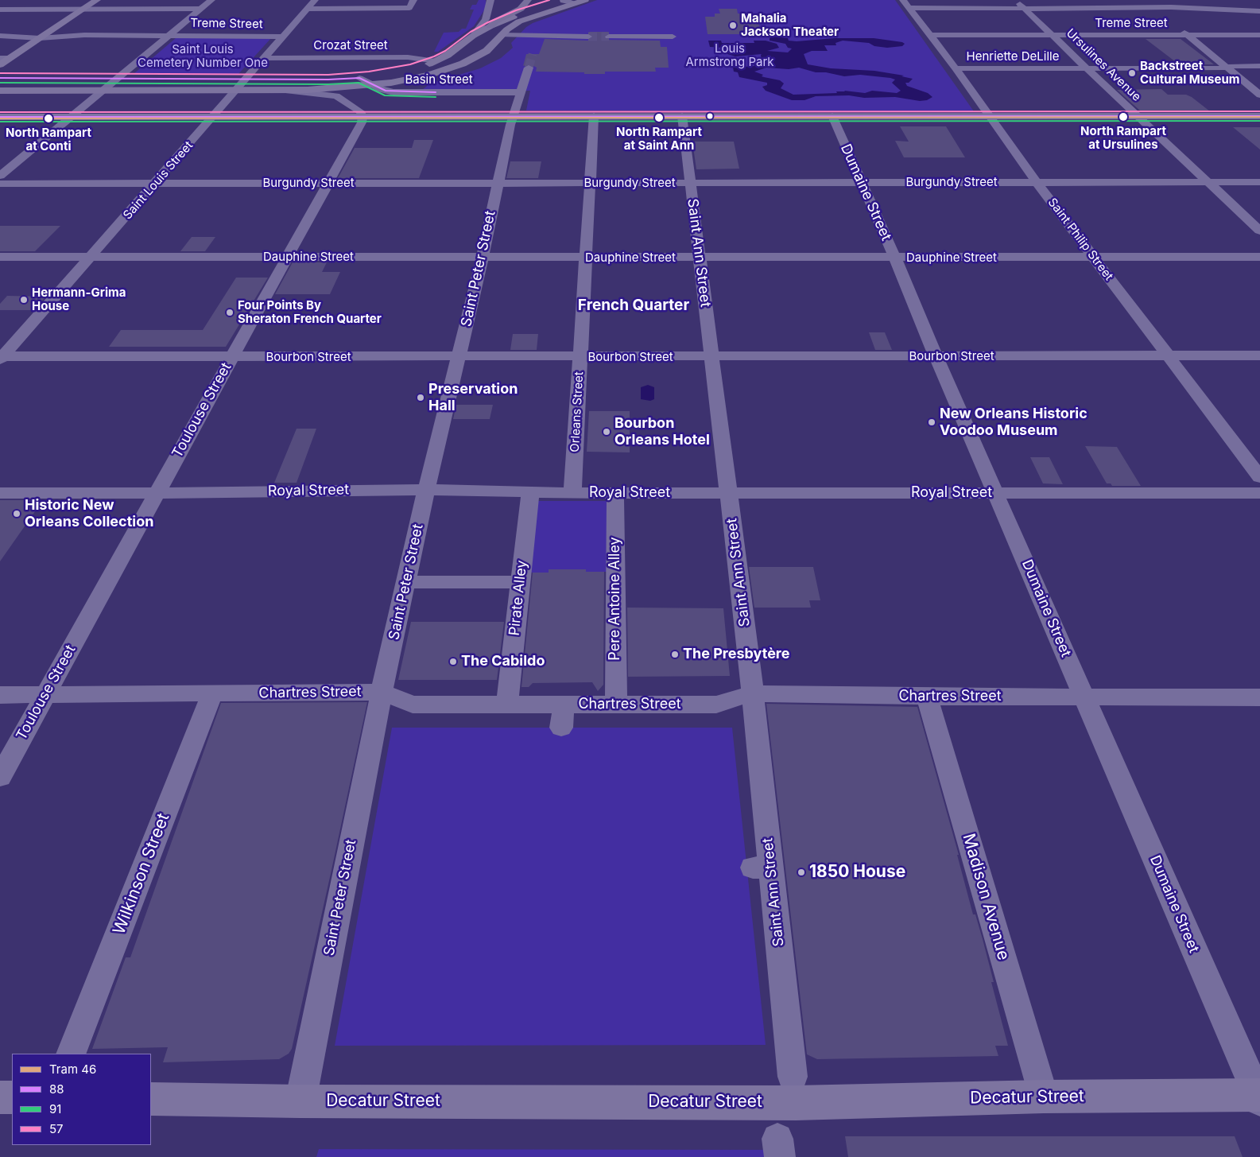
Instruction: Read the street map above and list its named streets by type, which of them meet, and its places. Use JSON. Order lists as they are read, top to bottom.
{
  "streets": {
    "street": [
      "Treme Street",
      "Crozat Street",
      "Henriette DeLille",
      "Ursulines Avenue",
      "Basin Street",
      "Saint Louis Street",
      "Burgundy Street",
      "Dumaine Street",
      "Saint Philip Street",
      "Saint Ann Street",
      "Dauphine Street",
      "Saint Peter Street",
      "Bourbon Street",
      "Toulouse Street",
      "Orleans Street",
      "Royal Street",
      "Pirate Alley",
      "Pere Antoine Alley",
      "Chartres Street",
      "Wilkinson Street",
      "Madison Avenue",
      "Decatur Street"
    ]
  },
  "crossings": [
    ["Treme Street", "Ursulines Avenue"],
    ["Treme Street", "Saint Louis Street"],
    ["Treme Street", "Saint Philip Street"],
    ["Crozat Street", "Saint Louis Street"],
    ["Henriette DeLille", "Ursulines Avenue"],
    ["Henriette DeLille", "Saint Philip Street"],
    ["Ursulines Avenue", "Burgundy Street"],
    ["Basin Street", "Saint Peter Street"],
    ["Saint Louis Street", "Burgundy Street"],
    ["Saint Louis Street", "Dauphine Street"],
    ["Saint Louis Street", "Bourbon Street"],
    ["Burgundy Street", "Dumaine Street"],
    ["Burgundy Street", "Saint Philip Street"],
    ["Burgundy Street", "Saint Ann Street"],
    ["Burgundy Street", "Saint Peter Street"],
    ["Burgundy Street", "Toulouse Street"],
    ["Burgundy Street", "Orleans Street"],
    ["Dumaine Street", "Dauphine Street"],
    ["Dumaine Street", "Bourbon Street"],
    ["Dumaine Street", "Royal Street"],
    ["Dumaine Street", "Chartres Street"],
    ["Dumaine Street", "Decatur Street"],
    ["Saint Philip Street", "Dauphine Street"],
    ["Saint Philip Street", "Bourbon Street"],
    ["Saint Ann Street", "Dauphine Street"],
    ["Saint Ann Street", "Bourbon Street"],
    ["Saint Ann Street", "Royal Street"],
    ["Saint Ann Street", "Chartres Street"],
    ["Dauphine Street", "Saint Peter Street"],
    ["Dauphine Street", "Toulouse Street"],
    ["Dauphine Street", "Orleans Street"],
    ["Saint Peter Street", "Bourbon Street"],
    ["Saint Peter Street", "Royal Street"],
    ["Saint Peter Street", "Chartres Street"],
    ["Saint Peter Street", "Decatur Street"],
    ["Bourbon Street", "Toulouse Street"],
    ["Bourbon Street", "Orleans Street"],
    ["Toulouse Street", "Royal Street"],
    ["Toulouse Street", "Chartres Street"],
    ["Orleans Street", "Royal Street"],
    ["Royal Street", "Pirate Alley"],
    ["Royal Street", "Pere Antoine Alley"],
    ["Pirate Alley", "Chartres Street"],
    ["Pere Antoine Alley", "Chartres Street"],
    ["Chartres Street", "Wilkinson Street"],
    ["Chartres Street", "Madison Avenue"],
    ["Madison Avenue", "Decatur Street"]
  ],
  "districts": ["French Quarter"],
  "parks": ["Louis Armstrong Park", "Saint Louis Cemetery Number One"],
  "places": [
    "Mahalia Jackson Theater",
    "Backstreet Cultural Museum",
    "North Rampart at Ursulines",
    "North Rampart at Saint Ann",
    "North Rampart at Conti",
    "Hermann-Grima House",
    "Four Points By Sheraton French Quarter",
    "Preservation Hall",
    "New Orleans Historic Voodoo Museum",
    "Bourbon Orleans Hotel",
    "Historic New Orleans Collection",
    "The Presbytère",
    "The Cabildo",
    "1850 House"
  ],
  "lines": [
    "transit line 57",
    "transit line 88",
    "transit line 91",
    "tram line 46"
  ],
  "legend": [
    "Tram 46",
    "88",
    "91",
    "57"
  ]
}
